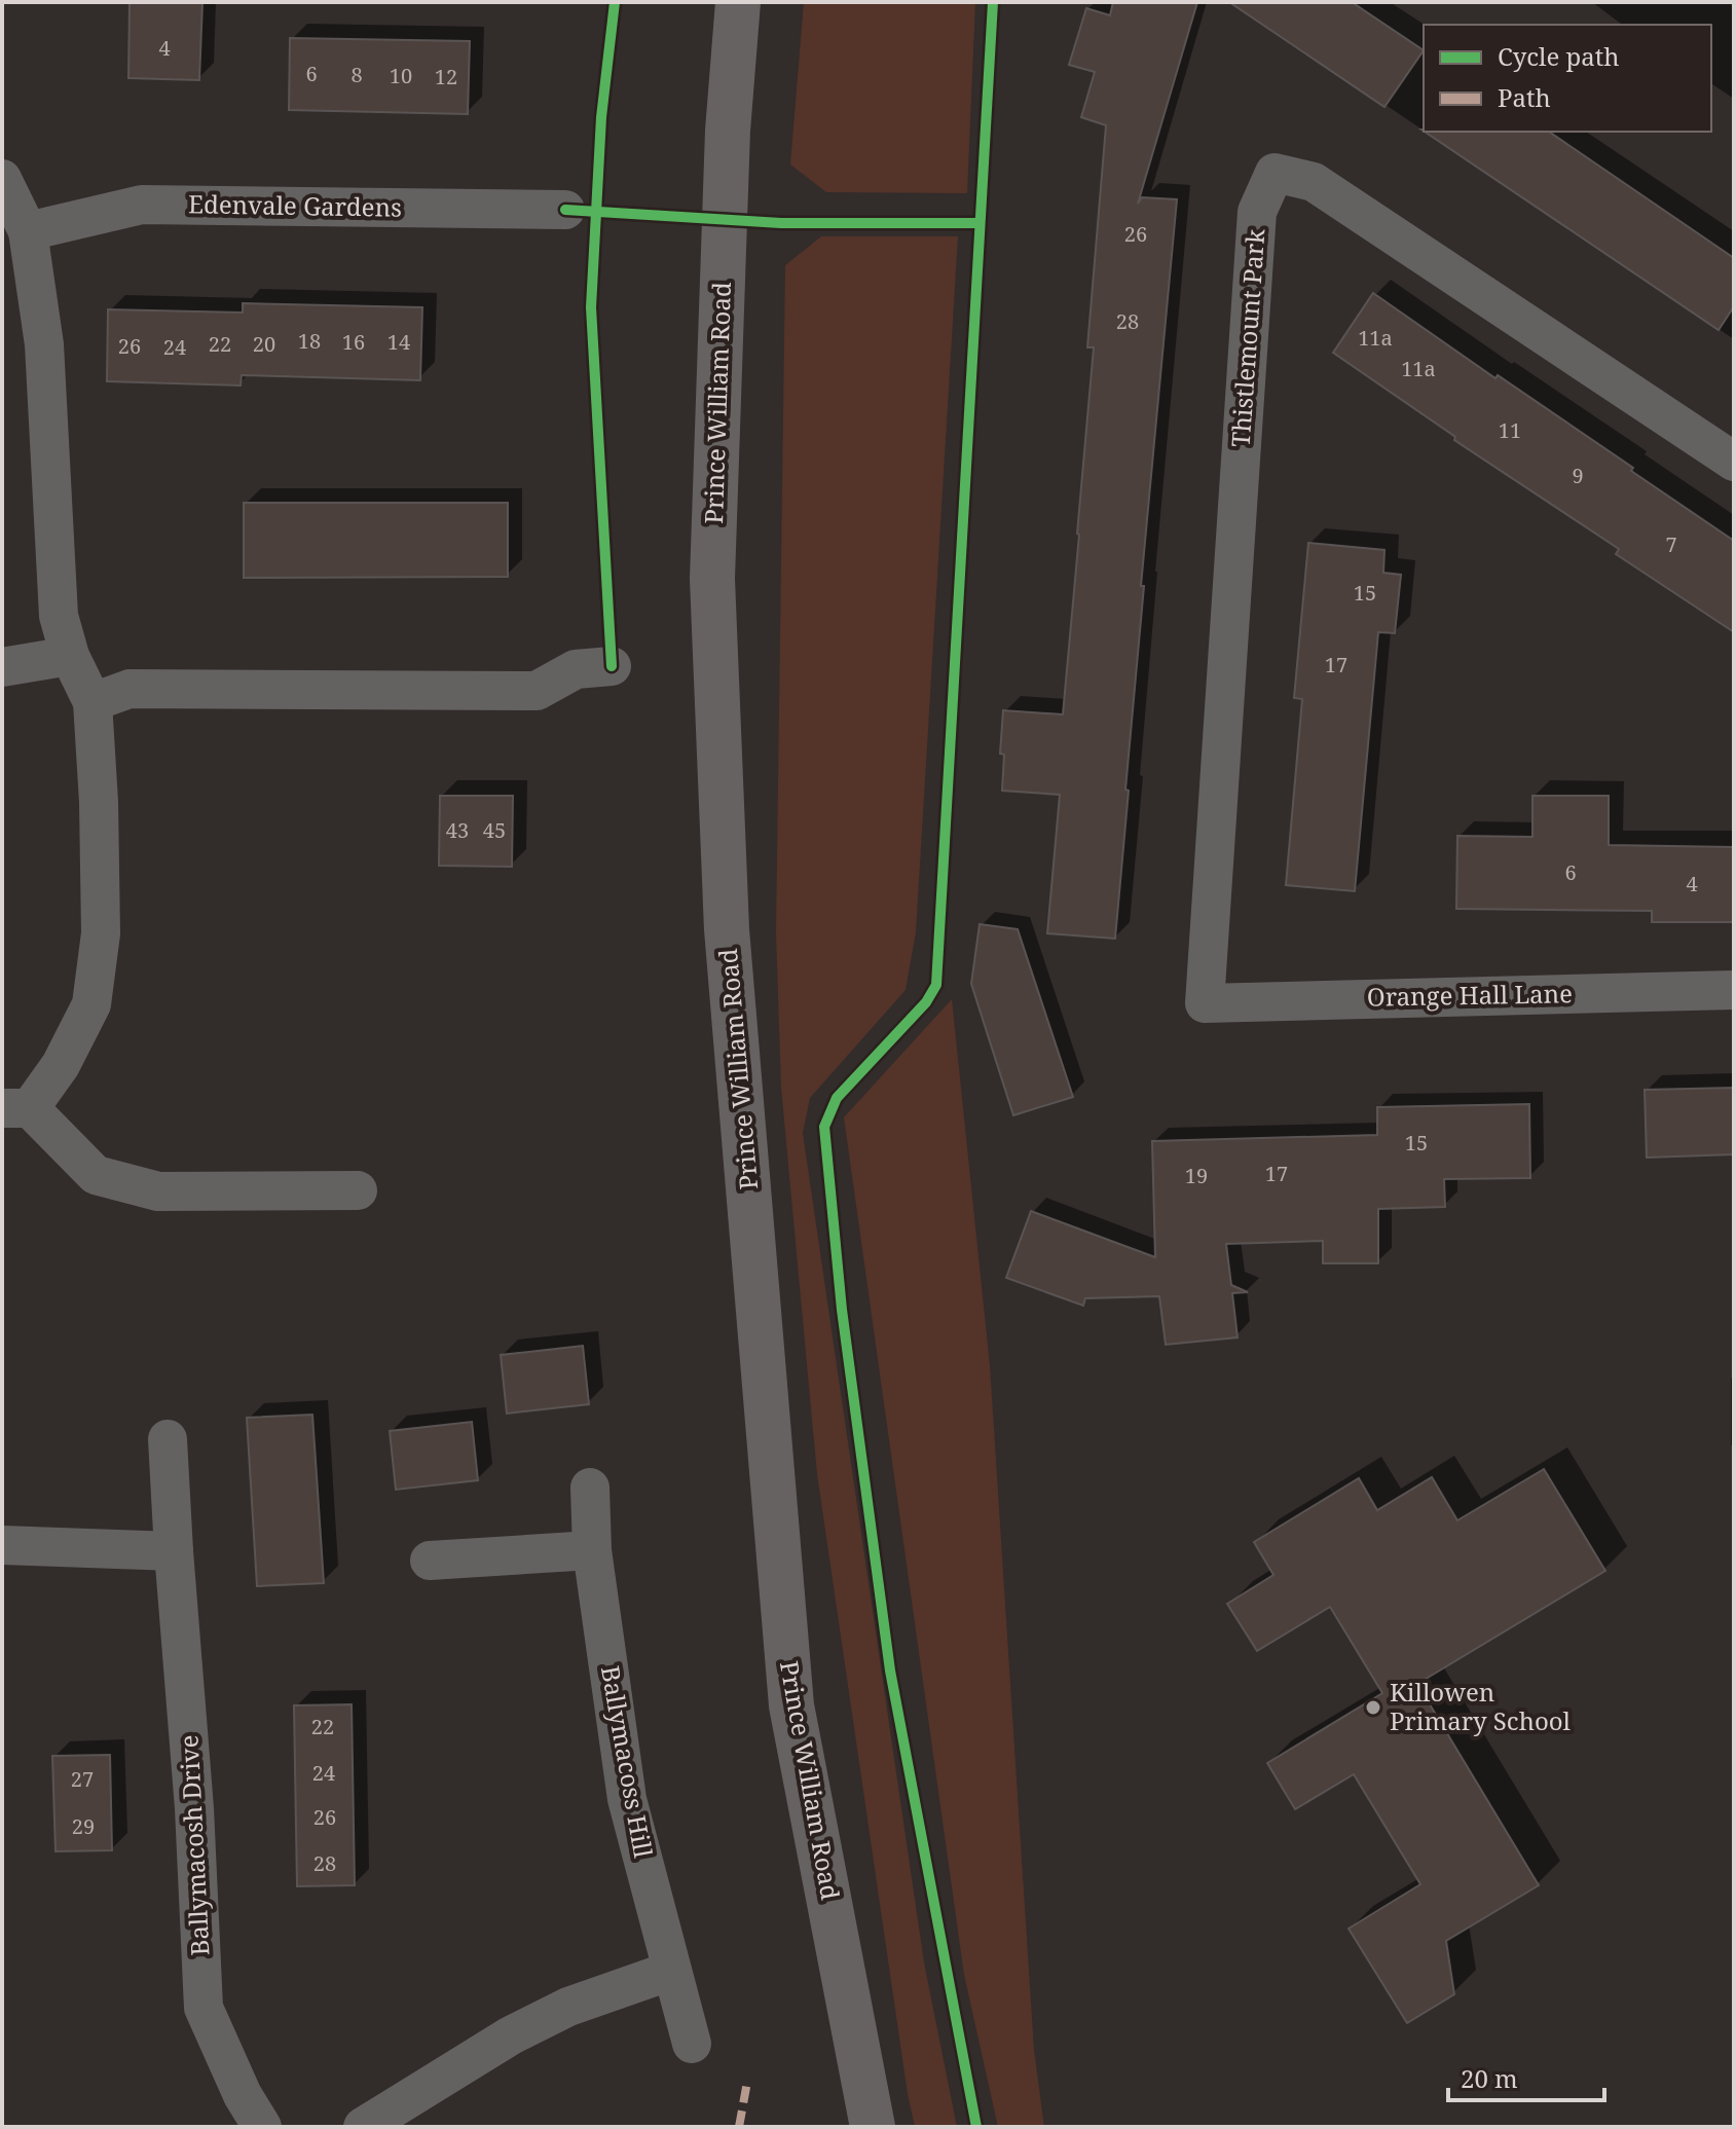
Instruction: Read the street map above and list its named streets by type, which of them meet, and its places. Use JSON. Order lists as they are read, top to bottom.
{
  "streets": {
    "main road": ["Prince William Road"],
    "street": [
      "Edenvale Gardens",
      "Thistlemount Park",
      "Orange Hall Lane",
      "Ballymacoss Hill",
      "Ballymacosh Drive"
    ]
  },
  "crossings": [
    ["Thistlemount Park", "Orange Hall Lane"]
  ],
  "places": ["Killowen Primary School"],
  "house_numbers": [
    "4",
    "6",
    "8",
    "10",
    "12",
    "26",
    "28",
    "11a",
    "18",
    "16",
    "14",
    "22",
    "20",
    "26",
    "24",
    "11a",
    "11",
    "9",
    "7",
    "15",
    "17",
    "43",
    "45",
    "6",
    "4",
    "15",
    "17",
    "19",
    "22",
    "24",
    "27",
    "26",
    "29",
    "28"
  ],
  "legend": ["Cycle path", "Path"],
  "scale_bar": "20 m"
}
